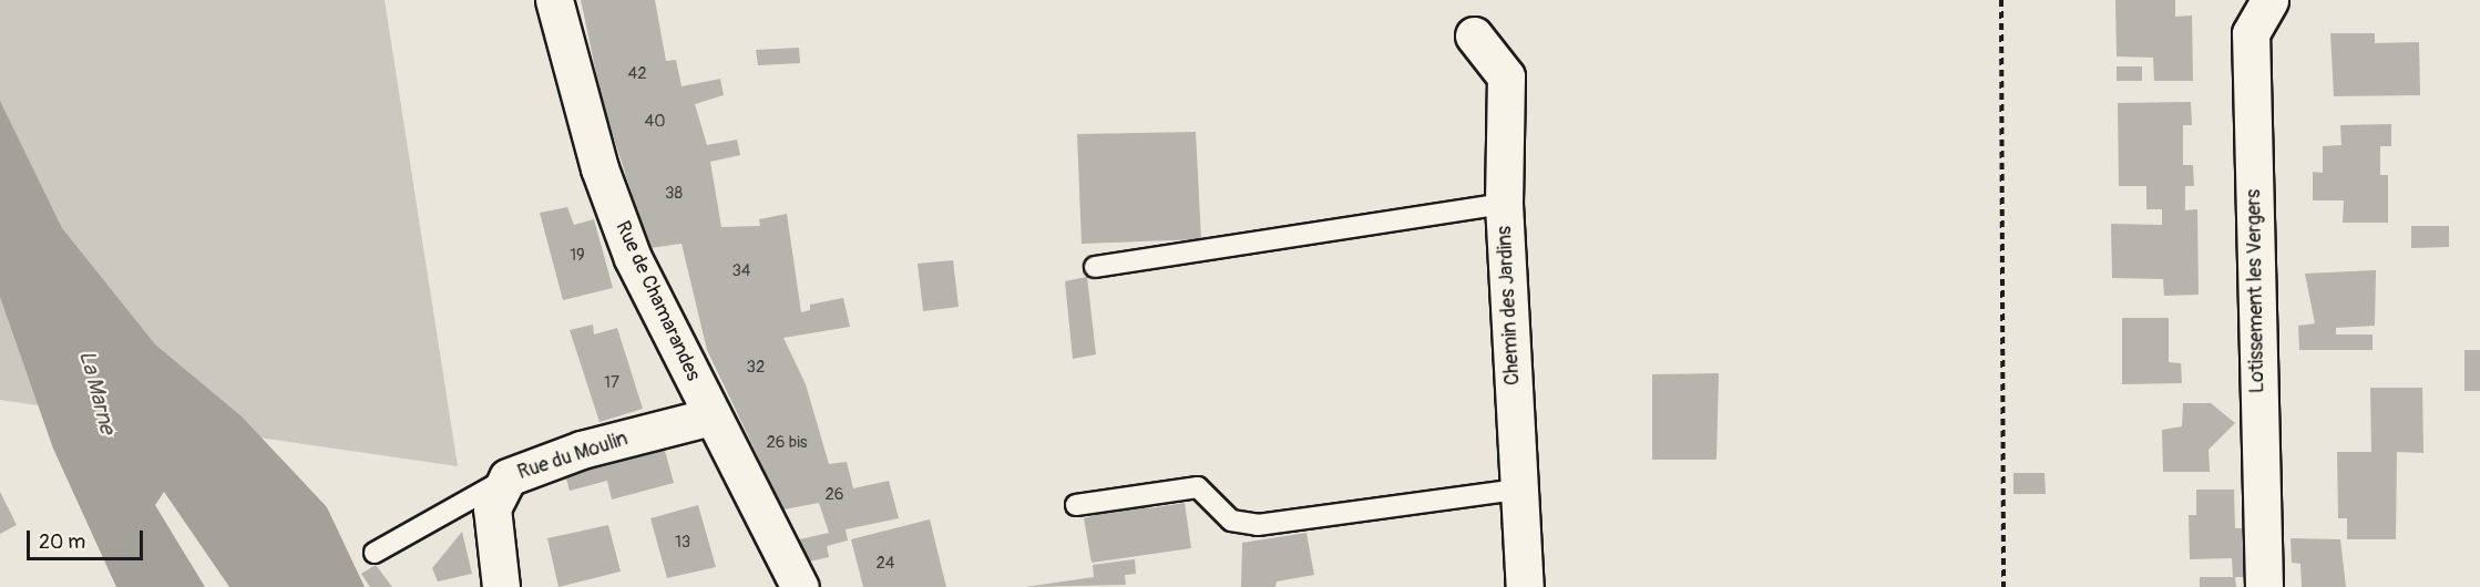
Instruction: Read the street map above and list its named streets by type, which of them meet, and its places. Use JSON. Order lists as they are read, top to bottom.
{
  "streets": {
    "street": [
      "Lotissement les Vergers",
      "Rue de Chamarandes",
      "Chemin des Jardins",
      "Rue du Moulin"
    ]
  },
  "crossings": [
    ["Rue de Chamarandes", "Rue du Moulin"]
  ],
  "water": ["La Marne"],
  "house_numbers": [
    "42",
    "40",
    "38",
    "19",
    "34",
    "32",
    "17",
    "26 bis",
    "26",
    "13",
    "24"
  ],
  "scale_bar": "20 m"
}
